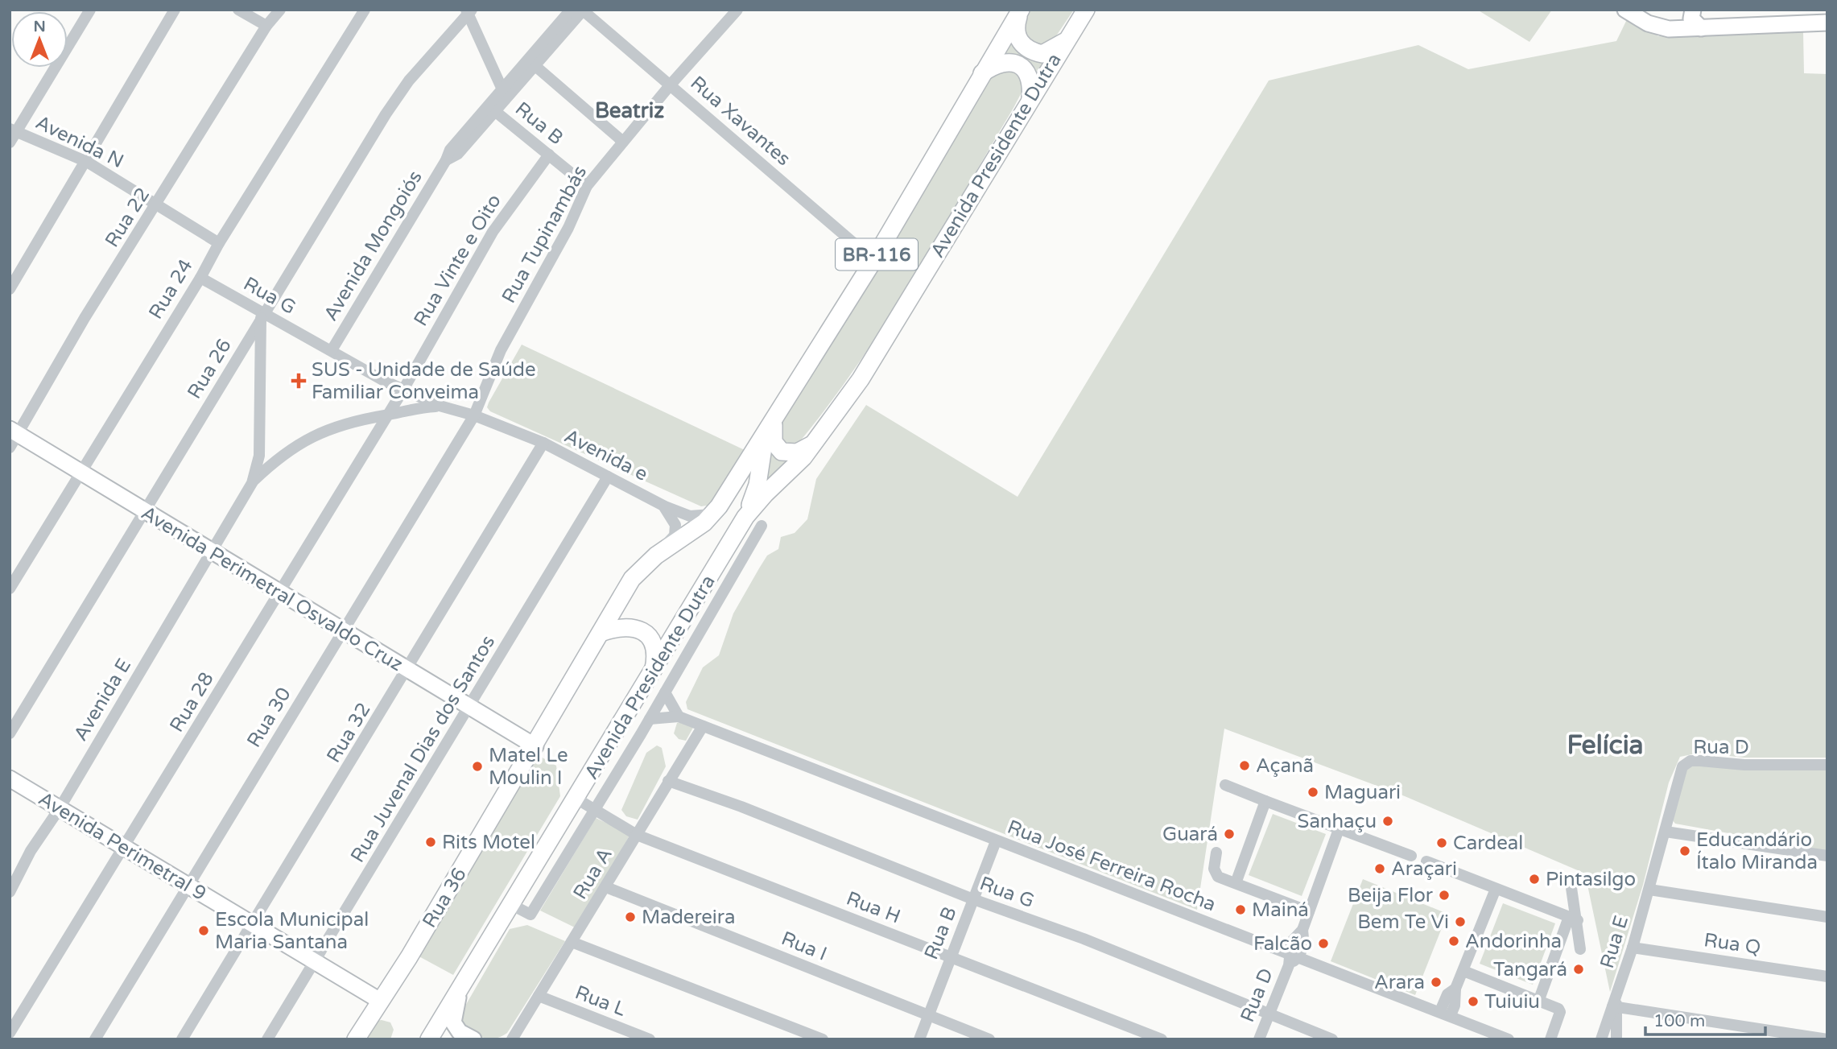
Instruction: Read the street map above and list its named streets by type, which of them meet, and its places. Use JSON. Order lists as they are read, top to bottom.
{
  "streets": {
    "highway": ["Avenida Presidente Dutra", "BR-116", "Rua 36"],
    "main road": ["Avenida Perimetral Osvaldo Cruz", "Avenida Perimetral 9"],
    "street": [
      "Rua Xavantes",
      "Rua B",
      "Avenida N",
      "Rua 22",
      "Rua Tupinambás",
      "Avenida Mongoiós",
      "Rua Vinte e Oito",
      "Rua 24",
      "Rua G",
      "Rua 26",
      "Avenida e",
      "Avenida E",
      "Rua 28",
      "Rua 30",
      "Rua 32",
      "Rua D",
      "Rua Juvenal Dias dos Santos",
      "Rua José Ferreira Rocha",
      "Rua A",
      "Rua H",
      "Rua E",
      "Rua Q",
      "Rua I",
      "Rua L"
    ]
  },
  "crossings": [
    ["Rua Xavantes", "Avenida Presidente Dutra"],
    ["Rua Xavantes", "Rua Tupinambás"],
    ["Rua Xavantes", "Avenida Mongoiós"],
    ["Rua B", "Rua Tupinambás"],
    ["Rua B", "Avenida Mongoiós"],
    ["Rua B", "Rua Vinte e Oito"],
    ["Rua B", "Rua G"],
    ["Rua B", "Rua José Ferreira Rocha"],
    ["Rua B", "Rua H"],
    ["Rua B", "Rua I"],
    ["Avenida N", "Rua 22"],
    ["Avenida N", "Rua 24"],
    ["Avenida Presidente Dutra", "Rua 36"],
    ["Avenida Presidente Dutra", "Rua H"],
    ["Rua 22", "Avenida Perimetral Osvaldo Cruz"],
    ["Rua Tupinambás", "Rua G"],
    ["Rua Tupinambás", "Avenida e"],
    ["Rua Tupinambás", "Rua 30"],
    ["Avenida Mongoiós", "Rua G"],
    ["Rua Vinte e Oito", "Rua G"],
    ["Rua Vinte e Oito", "Rua 28"],
    ["Rua 24", "Rua G"],
    ["Rua 24", "Avenida Perimetral Osvaldo Cruz"],
    ["Rua G", "Rua 26"],
    ["Rua G", "Avenida e"],
    ["Rua G", "Rua 28"],
    ["Rua G", "Rua 30"],
    ["Rua G", "Rua D"],
    ["Rua G", "Rua A"],
    ["Rua 26", "Avenida Perimetral Osvaldo Cruz"],
    ["Avenida e", "Rua 30"],
    ["Avenida e", "Rua 32"],
    ["Avenida e", "Rua Juvenal Dias dos Santos"],
    ["Avenida e", "Rua 36"],
    ["Avenida Perimetral Osvaldo Cruz", "Avenida E"],
    ["Avenida Perimetral Osvaldo Cruz", "Rua 28"],
    ["Avenida Perimetral Osvaldo Cruz", "Rua 30"],
    ["Avenida Perimetral Osvaldo Cruz", "Rua 32"],
    ["Avenida Perimetral Osvaldo Cruz", "Rua Juvenal Dias dos Santos"],
    ["Avenida Perimetral Osvaldo Cruz", "Rua 36"],
    ["Avenida E", "Avenida Perimetral 9"],
    ["Rua 28", "Avenida Perimetral 9"],
    ["Rua 30", "Avenida Perimetral 9"],
    ["Rua 32", "Avenida Perimetral 9"],
    ["Rua D", "Rua José Ferreira Rocha"],
    ["Rua D", "Rua E"],
    ["Rua Juvenal Dias dos Santos", "Avenida Perimetral 9"],
    ["Avenida Perimetral 9", "Rua 36"],
    ["Rua José Ferreira Rocha", "Rua A"],
    ["Rua A", "Rua H"],
    ["Rua A", "Rua I"],
    ["Rua A", "Rua L"],
    ["Rua E", "Rua Q"]
  ],
  "districts": ["Beatriz", "Felícia"],
  "places": {
    "health": ["SUS - Unidade de Saúde Familiar Conveima"],
    "other": [
      "Açanã",
      "Matel Le Moulin I",
      "Maguari",
      "Sanhaçu",
      "Guará",
      "Rits Motel",
      "Cardeal",
      "Educandário Ítalo Miranda",
      "Araçari",
      "Pintasilgo",
      "Beija Flor",
      "Mainá",
      "Madereira",
      "Bem Te Vi",
      "Escola Municipal Maria Santana",
      "Andorinha",
      "Falcão",
      "Tangará",
      "Arara",
      "Tuiuiu"
    ]
  },
  "scale_bar": "100 m",
  "north": "top"
}
